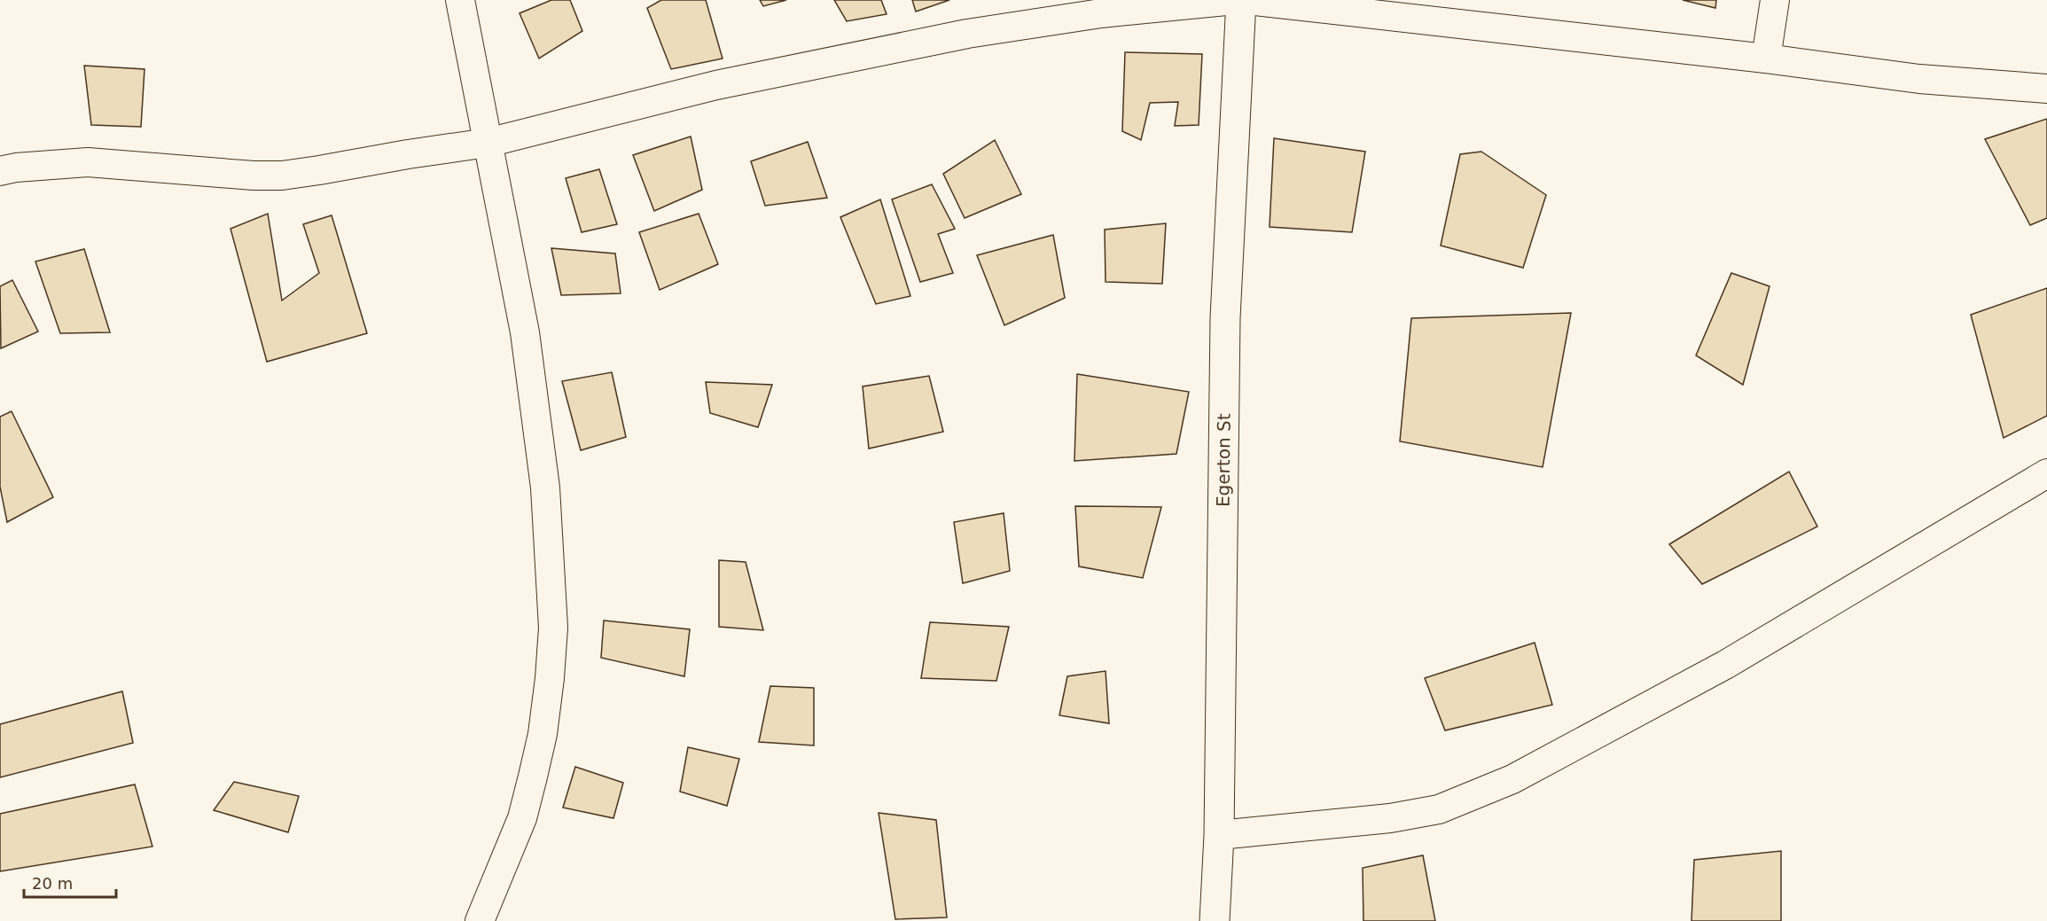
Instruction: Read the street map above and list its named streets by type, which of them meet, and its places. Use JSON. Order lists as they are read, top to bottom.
{
  "streets": {
    "street": ["Egerton St"]
  },
  "scale_bar": "20 m"
}
